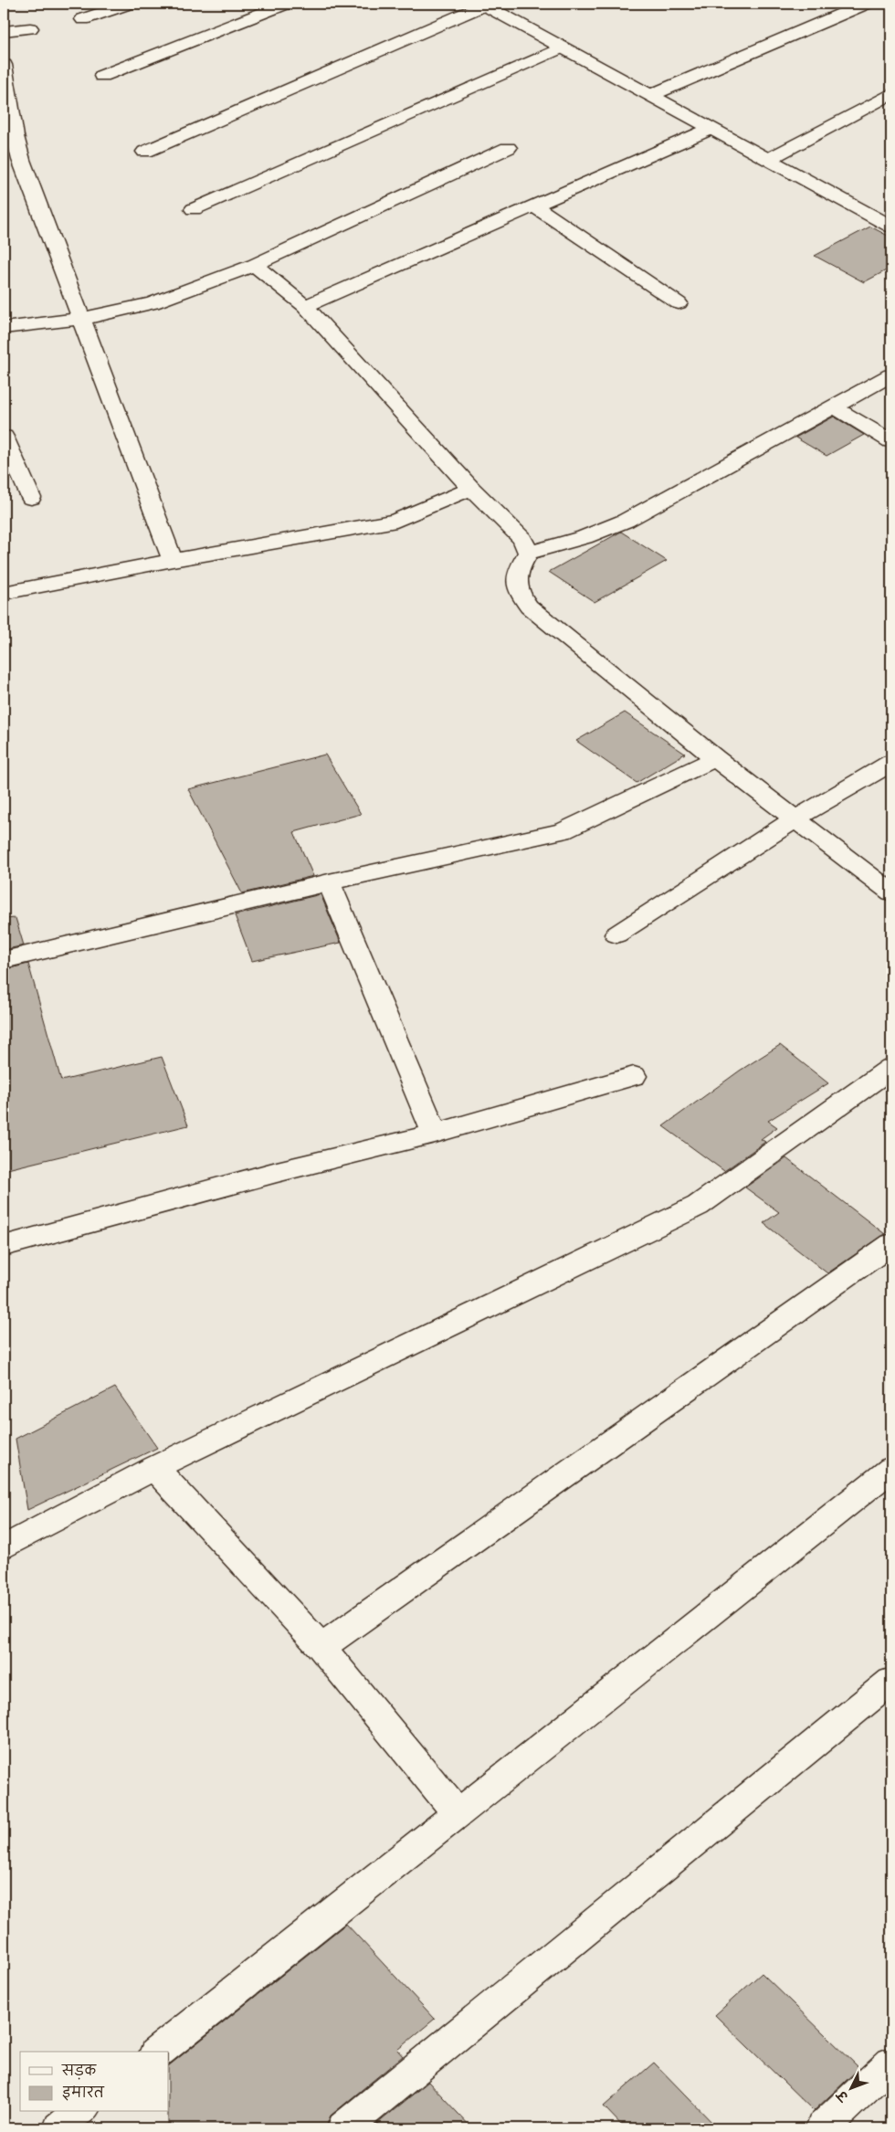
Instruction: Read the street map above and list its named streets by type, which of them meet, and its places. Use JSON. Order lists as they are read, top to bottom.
{
  "legend": ["सड़क", "इमारत"],
  "north": "bottom left"
}
